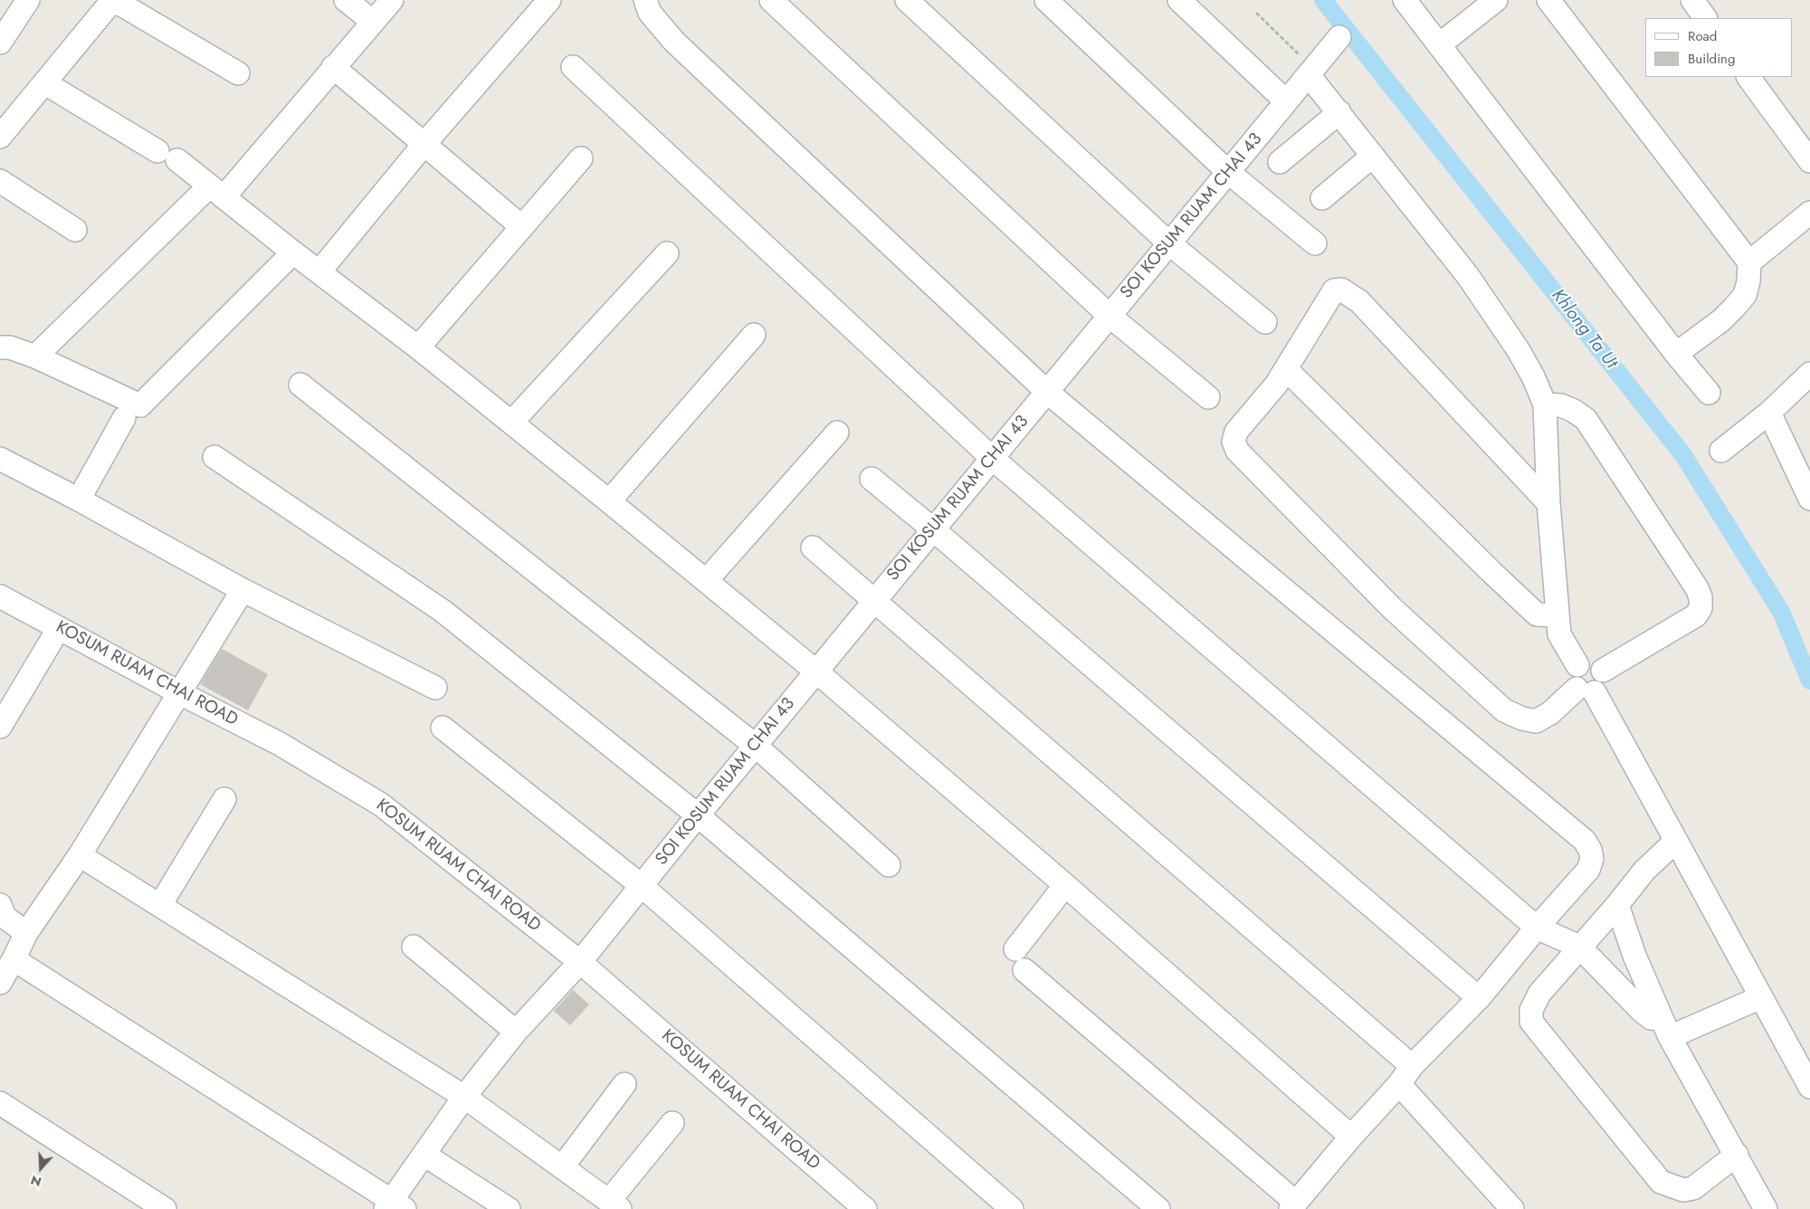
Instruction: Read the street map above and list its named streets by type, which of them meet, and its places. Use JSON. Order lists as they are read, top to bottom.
{
  "streets": {
    "street": ["SOI KOSUM RUAM CHAI 43", "KOSUM RUAM CHAI ROAD"]
  },
  "crossings": [
    ["SOI KOSUM RUAM CHAI 43", "KOSUM RUAM CHAI ROAD"]
  ],
  "water": ["Khlong Ta Ut"],
  "legend": ["Road", "Building"],
  "north": "bottom"
}
